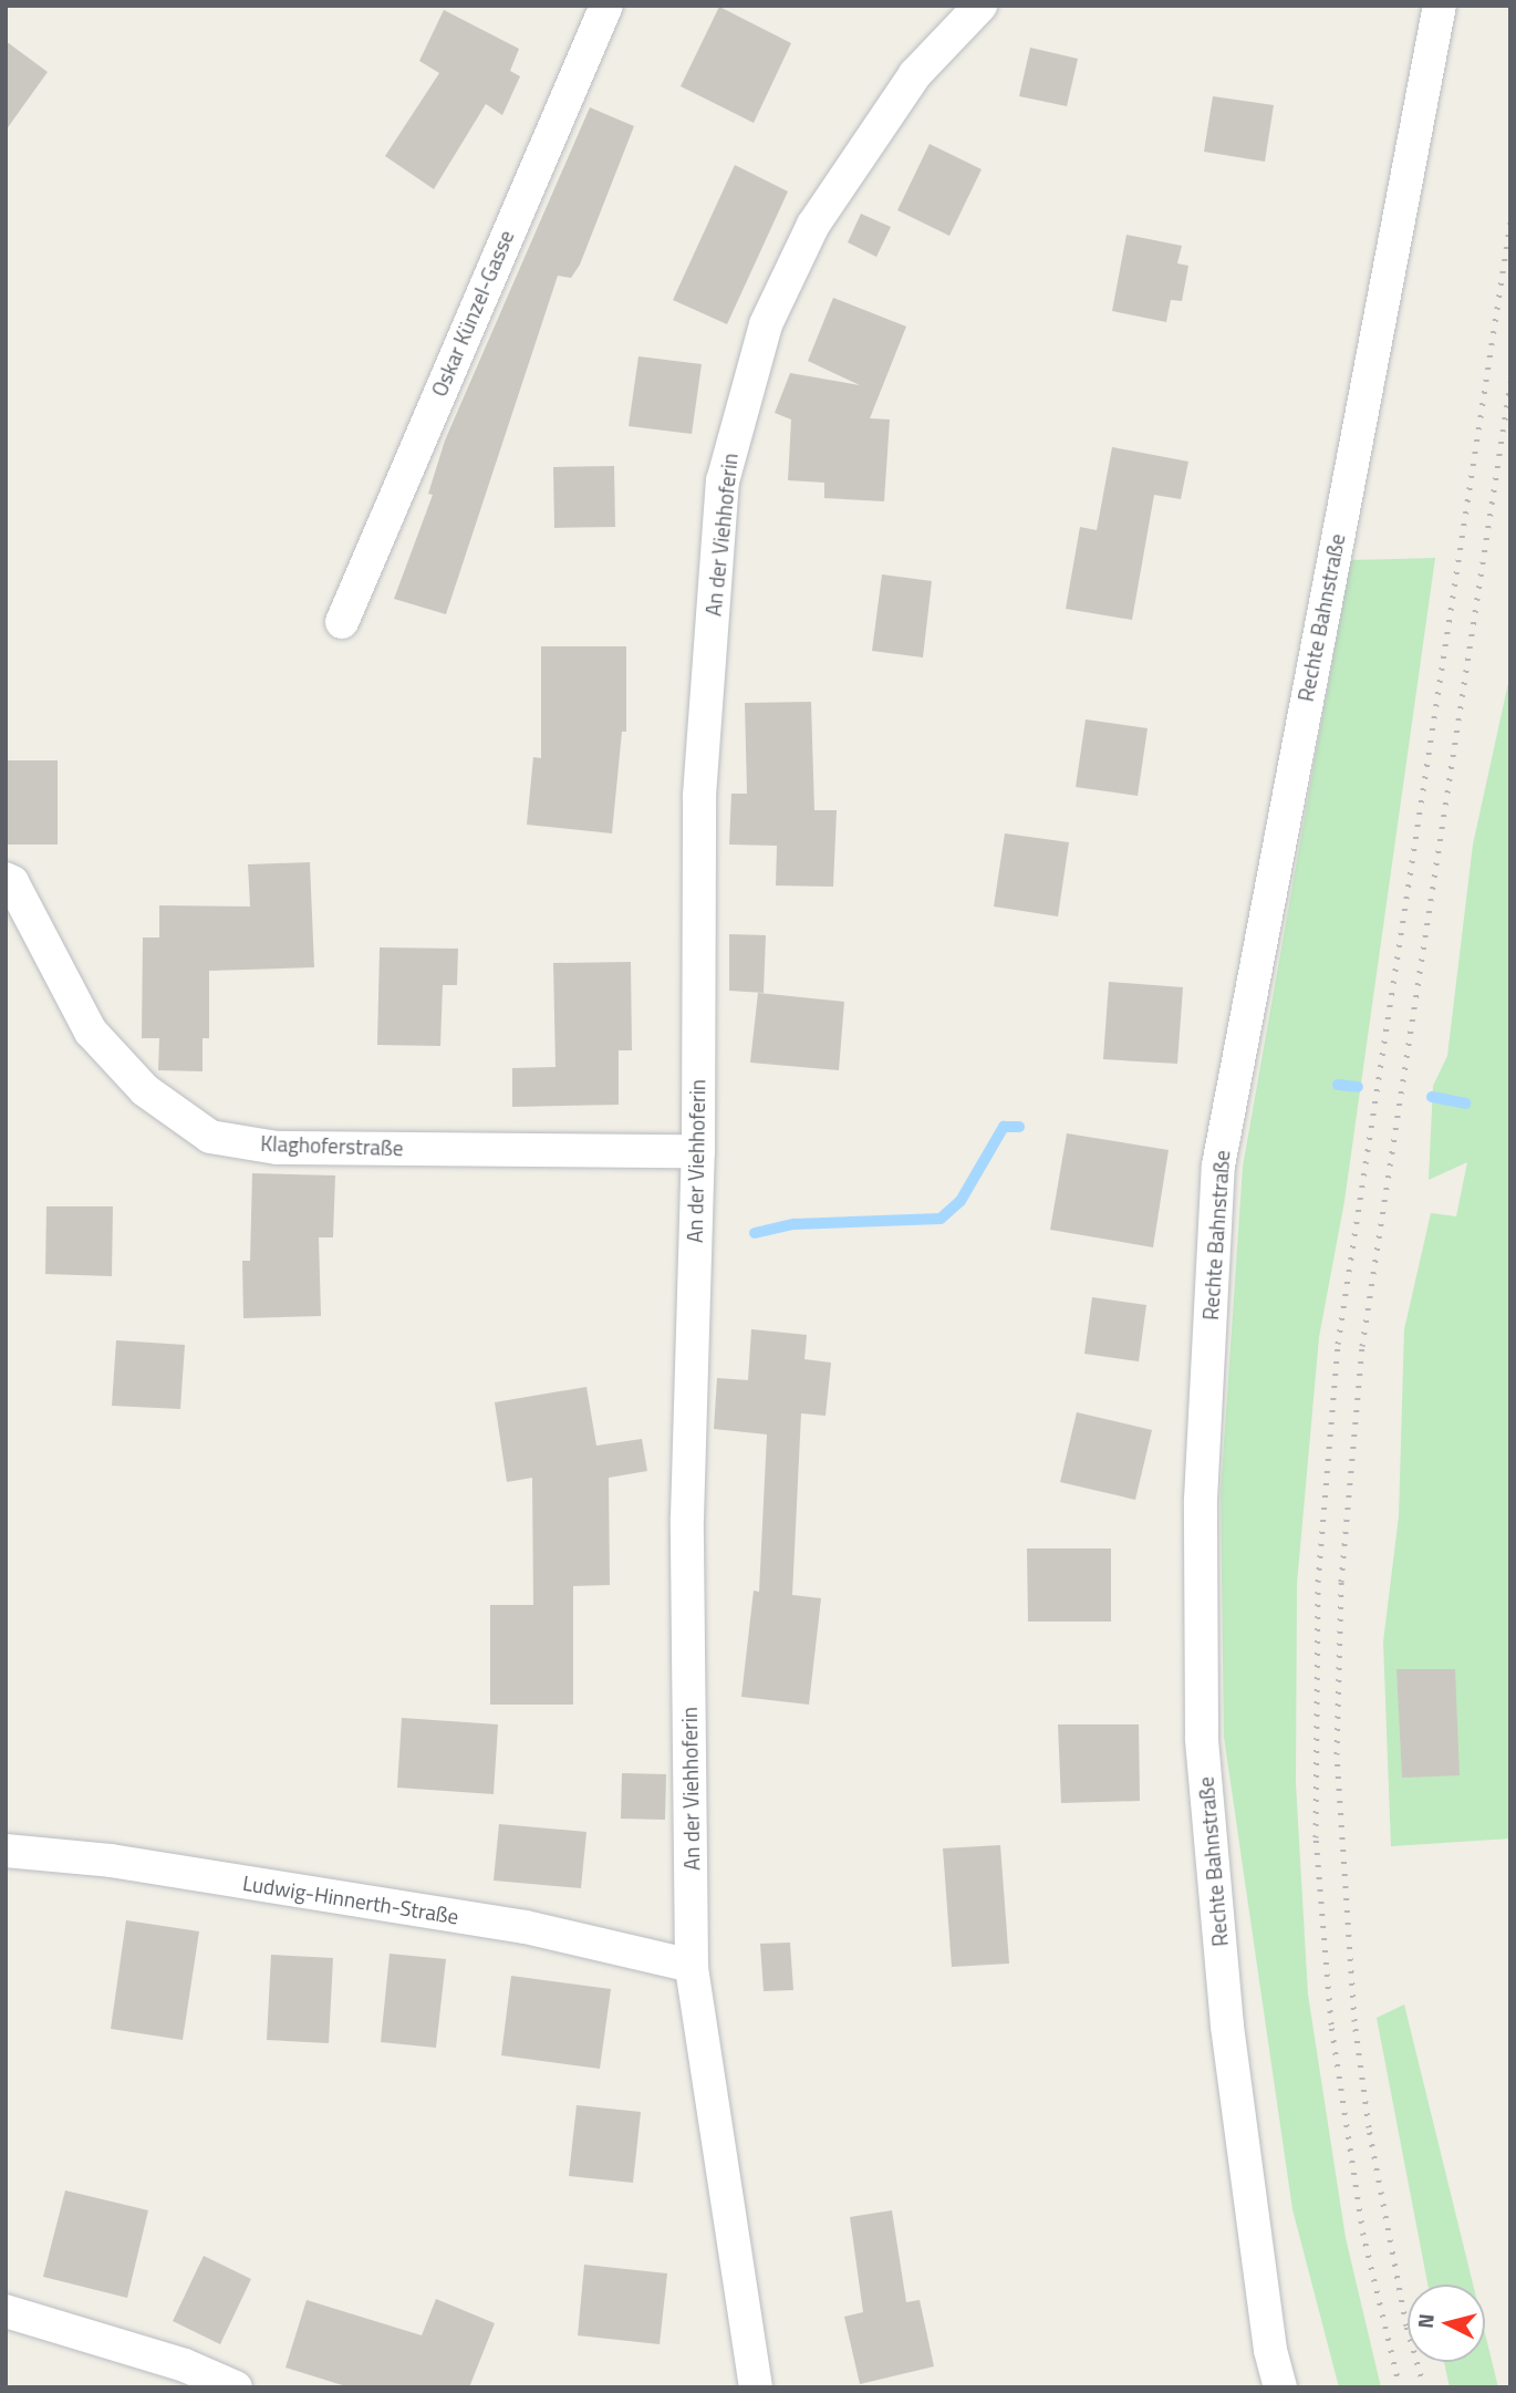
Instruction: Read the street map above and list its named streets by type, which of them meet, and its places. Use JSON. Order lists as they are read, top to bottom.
{
  "streets": {
    "street": [
      "Oskar Künzel-Gasse",
      "An der Viehhoferin",
      "Rechte Bahnstraße",
      "Klaghoferstraße",
      "Ludwig-Hinnerth-Straße"
    ]
  },
  "crossings": [
    ["An der Viehhoferin", "Klaghoferstraße"],
    ["An der Viehhoferin", "Ludwig-Hinnerth-Straße"]
  ],
  "north": "left"
}
